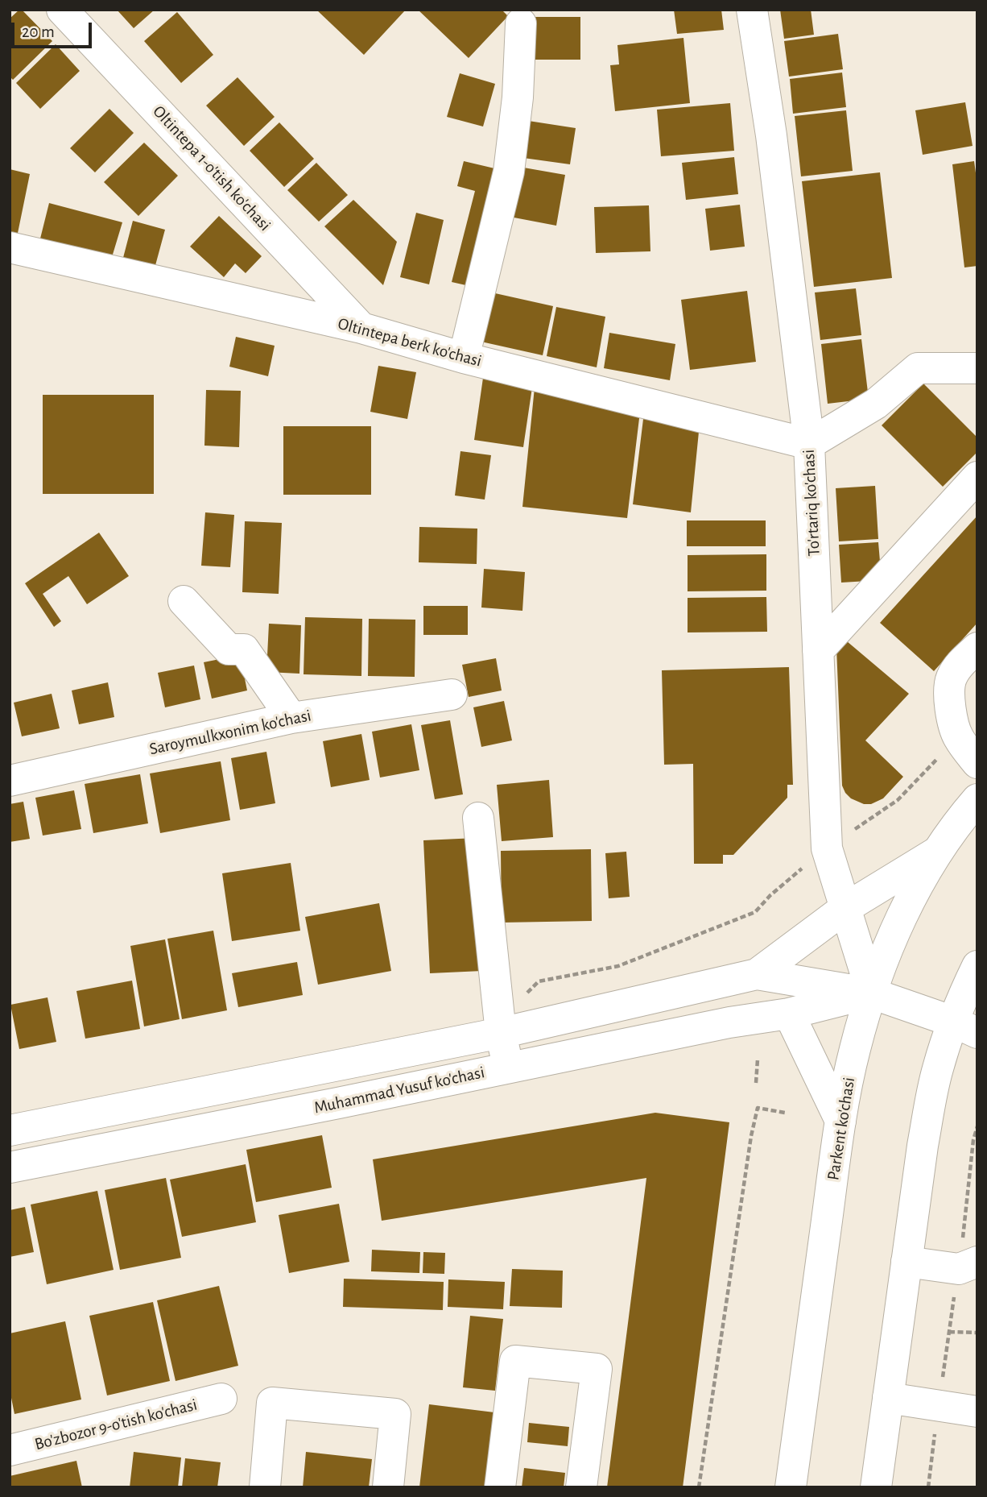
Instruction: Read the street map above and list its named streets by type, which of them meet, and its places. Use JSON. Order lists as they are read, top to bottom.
{
  "streets": {
    "street": [
      "Oltintepa 1-o'tish ko'chasi",
      "Oltintepa berk ko'chasi",
      "To'rtariq ko'chasi",
      "Saroymulkxonim ko'chasi",
      "Muhammad Yusuf ko'chasi",
      "Parkent ko'chasi",
      "Bo'zbozor 9-o'tish ko'chasi"
    ]
  },
  "crossings": [
    ["Oltintepa 1-o'tish ko'chasi", "Oltintepa berk ko'chasi"],
    ["Oltintepa berk ko'chasi", "To'rtariq ko'chasi"],
    ["To'rtariq ko'chasi", "Muhammad Yusuf ko'chasi"],
    ["To'rtariq ko'chasi", "Parkent ko'chasi"],
    ["Muhammad Yusuf ko'chasi", "Parkent ko'chasi"]
  ],
  "scale_bar": "20 m"
}
